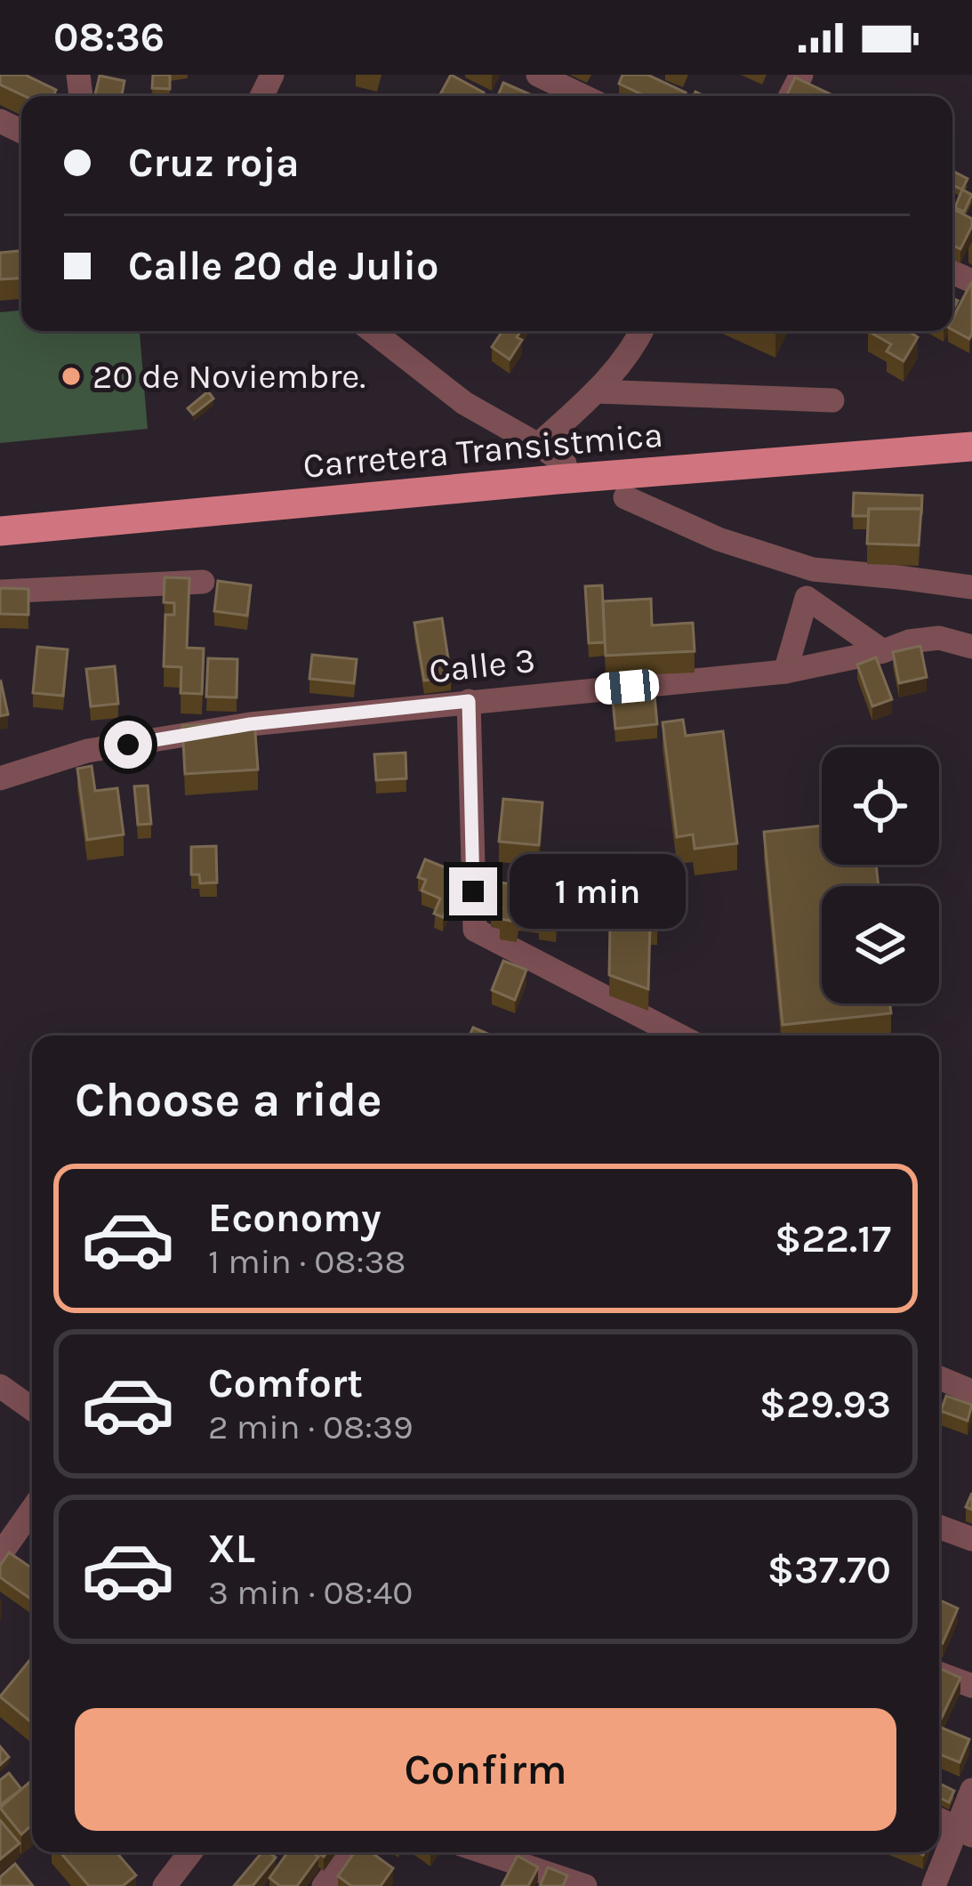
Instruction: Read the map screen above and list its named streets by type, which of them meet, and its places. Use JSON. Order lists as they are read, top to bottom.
{
  "streets": {
    "main road": ["Carretera Transistmica"],
    "street": ["Calle 3"]
  },
  "places": ["20 de Noviembre."],
  "page": {
    "status": "08:36",
    "banner": ["Cruz roja", "Calle 20 de Julio"],
    "bubble": "1 min",
    "heading": "Choose a ride",
    "list": [
      {
        "name": "Economy",
        "note": "1 min · 08:38",
        "value": "$22.17"
      },
      {
        "name": "Comfort",
        "note": "2 min · 08:39",
        "value": "$29.93"
      },
      {
        "name": "XL",
        "note": "3 min · 08:40",
        "value": "$37.70"
      }
    ],
    "buttons": "Confirm"
  }
}
